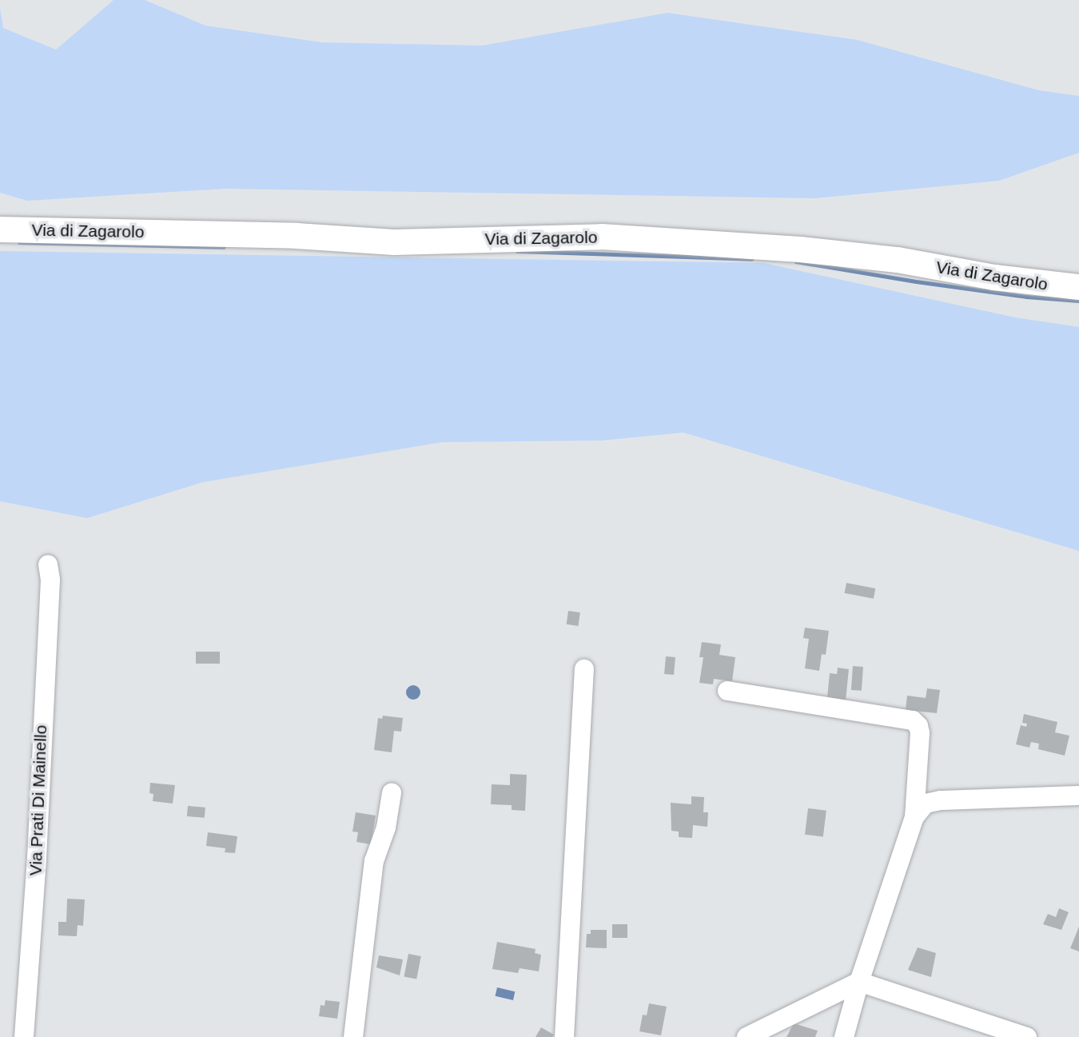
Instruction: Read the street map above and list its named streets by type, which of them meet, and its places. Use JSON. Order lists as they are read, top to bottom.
{
  "streets": {
    "main road": ["Via di Zagarolo"],
    "street": ["Via Prati Di Mainello"]
  }
}
